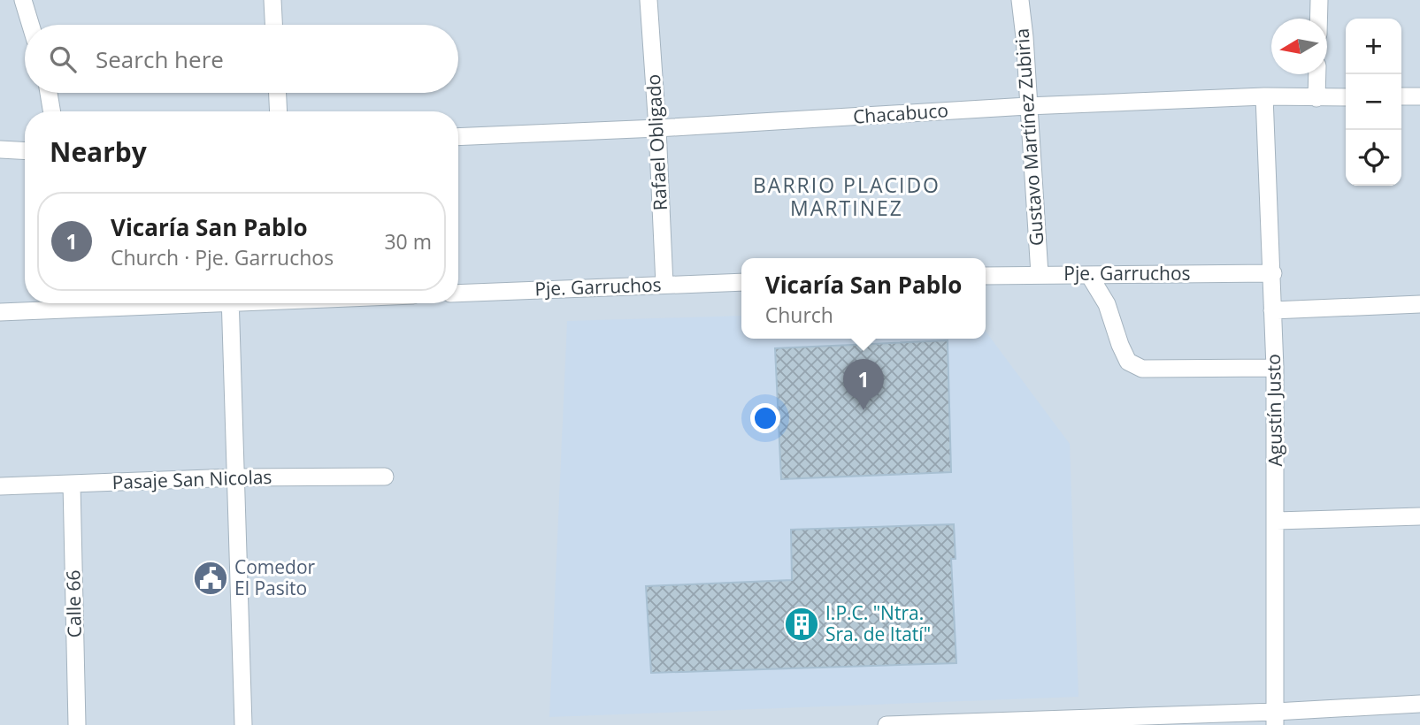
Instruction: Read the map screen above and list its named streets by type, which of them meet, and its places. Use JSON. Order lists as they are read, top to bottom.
{
  "streets": {
    "street": [
      "Chacabuco",
      "Gustavo Martínez Zubiria",
      "Rafael Obligado",
      "Pje. Garruchos",
      "Agustín Justo",
      "Pasaje San Nicolas",
      "Calle 66"
    ]
  },
  "crossings": [
    ["Chacabuco", "Gustavo Martínez Zubiria"],
    ["Chacabuco", "Rafael Obligado"],
    ["Chacabuco", "Agustín Justo"],
    ["Gustavo Martínez Zubiria", "Pje. Garruchos"],
    ["Rafael Obligado", "Pje. Garruchos"],
    ["Pje. Garruchos", "Agustín Justo"],
    ["Pasaje San Nicolas", "Calle 66"]
  ],
  "districts": ["BARRIO PLACIDO MARTINEZ"],
  "places": {
    "public building": ["Comedor El Pasito"],
    "building": ["I.P.C. \"Ntra. Sra. de Itatí\""]
  },
  "north": "left",
  "page": {
    "map_buttons": ["+", "−"],
    "search": "Search here",
    "heading": "Nearby",
    "list": [
      {
        "mark": "1",
        "name": "Vicaría San Pablo",
        "note": "Church · Pje. Garruchos",
        "value": "30 m"
      }
    ],
    "popup": ["Vicaría San Pablo", "Church"],
    "pins": "1"
  }
}
